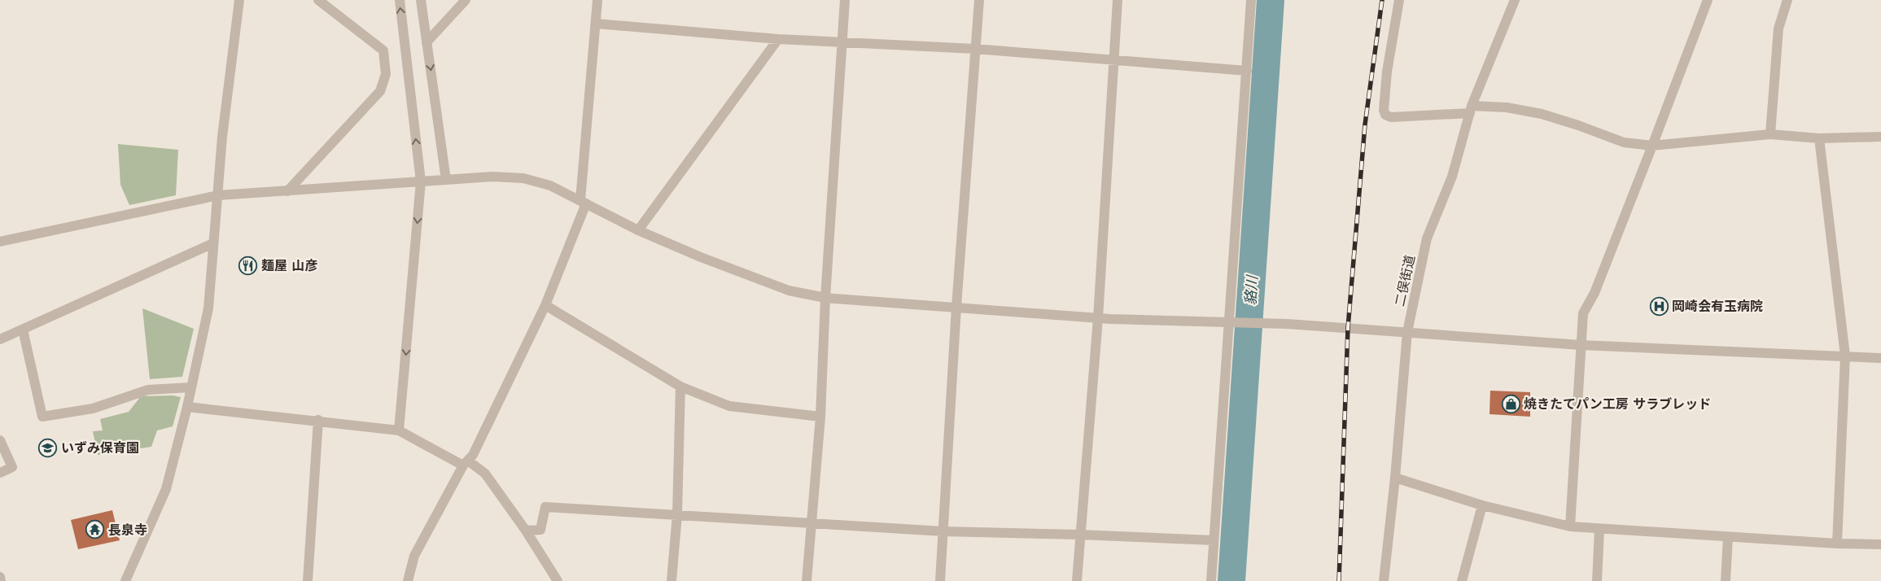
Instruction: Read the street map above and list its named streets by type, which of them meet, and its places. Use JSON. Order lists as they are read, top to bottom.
{
  "streets": {
    "street": ["二俣街道"]
  },
  "water": ["貉川"],
  "places": {
    "restaurant": ["麺屋 山彦"],
    "hospital": ["岡崎会有玉病院"],
    "shop": ["焼きたてパン工房 サラブレッド"],
    "school or university": ["いずみ保育園"],
    "temple": ["長泉寺"]
  }
}
